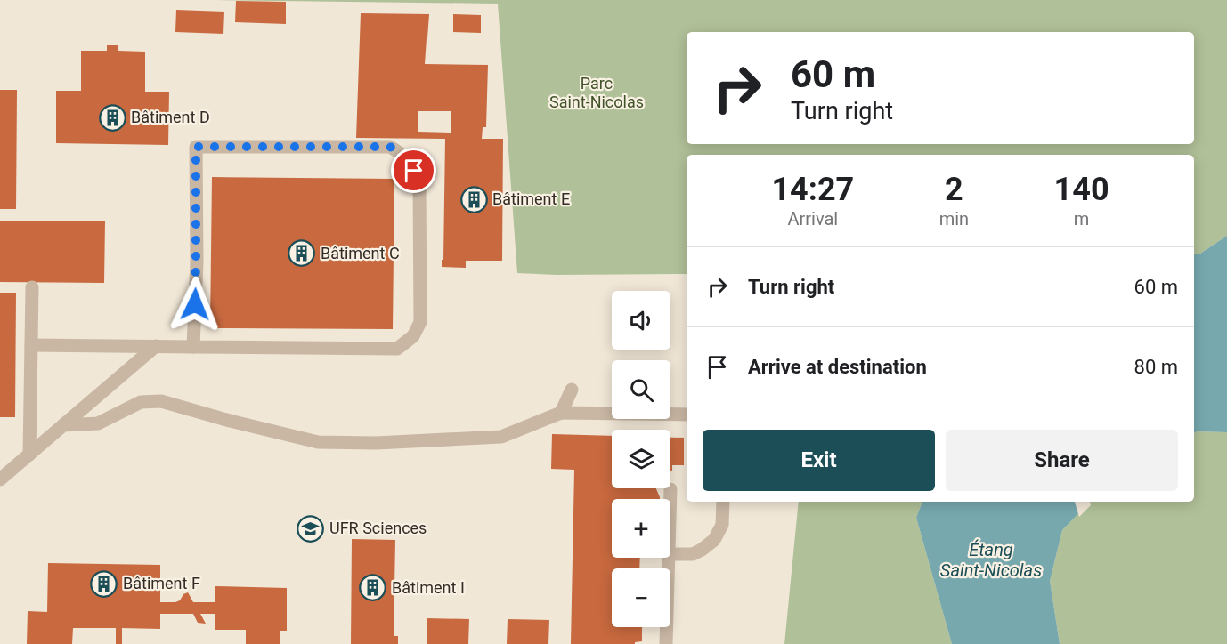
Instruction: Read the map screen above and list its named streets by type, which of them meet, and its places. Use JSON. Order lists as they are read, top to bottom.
{
  "water": ["Étang Saint-Nicolas"],
  "parks": ["Parc Saint-Nicolas"],
  "places": {
    "building": [
      "Bâtiment D",
      "Bâtiment E",
      "Bâtiment C",
      "Bâtiment F",
      "Bâtiment I"
    ],
    "school or university": ["UFR Sciences"]
  },
  "page": {
    "turn": ["60 m", "Turn right"],
    "eta": [
      "14:27",
      "Arrival",
      "2",
      "min",
      "140",
      "m"
    ],
    "list": [
      {
        "name": "Turn right",
        "value": "60 m"
      },
      {
        "name": "Arrive at destination",
        "value": "80 m"
      }
    ],
    "map_buttons": ["+", "−"],
    "buttons": ["Exit", "Share"]
  }
}
